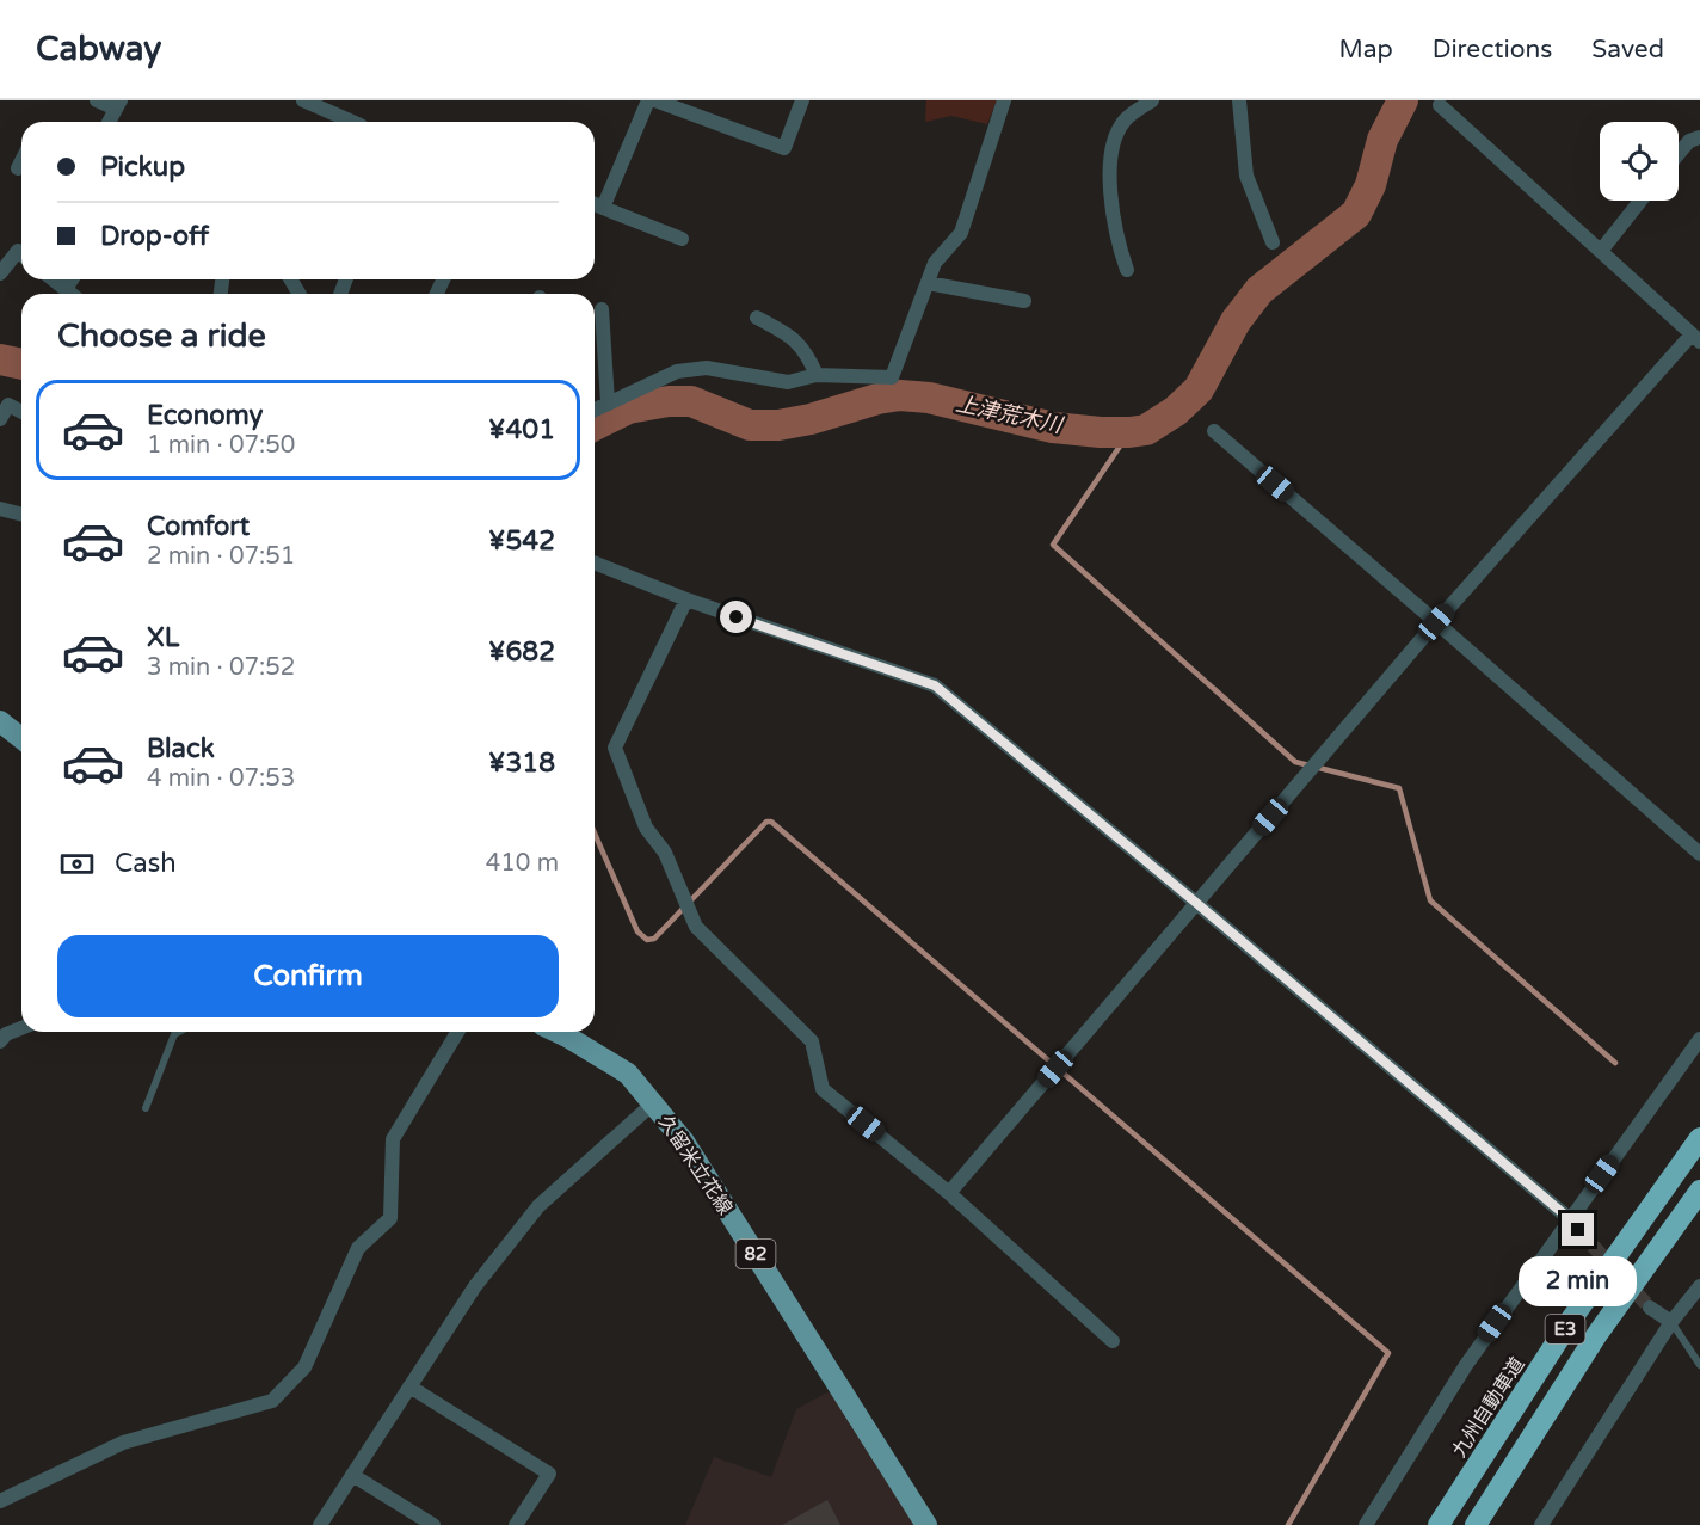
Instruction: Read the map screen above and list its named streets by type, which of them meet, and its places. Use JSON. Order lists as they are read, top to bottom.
{
  "streets": {
    "highway": ["E3", "九州自動車道"],
    "main road": ["久留米立花線", "82"]
  },
  "water": ["上津荒木川"],
  "page": {
    "header": "Cabway",
    "nav": ["Map", "Directions", "Saved"],
    "banner": ["Pickup", "Drop-off"],
    "heading": "Choose a ride",
    "list": [
      {
        "name": "Economy",
        "note": "1 min · 07:50",
        "value": "¥401"
      },
      {
        "name": "Comfort",
        "note": "2 min · 07:51",
        "value": "¥542"
      },
      {
        "name": "XL",
        "note": "3 min · 07:52",
        "value": "¥682"
      },
      {
        "name": "Black",
        "note": "4 min · 07:53",
        "value": "¥318"
      }
    ],
    "pay": ["Cash", "410 m"],
    "buttons": "Confirm",
    "bubble": "2 min"
  }
}
